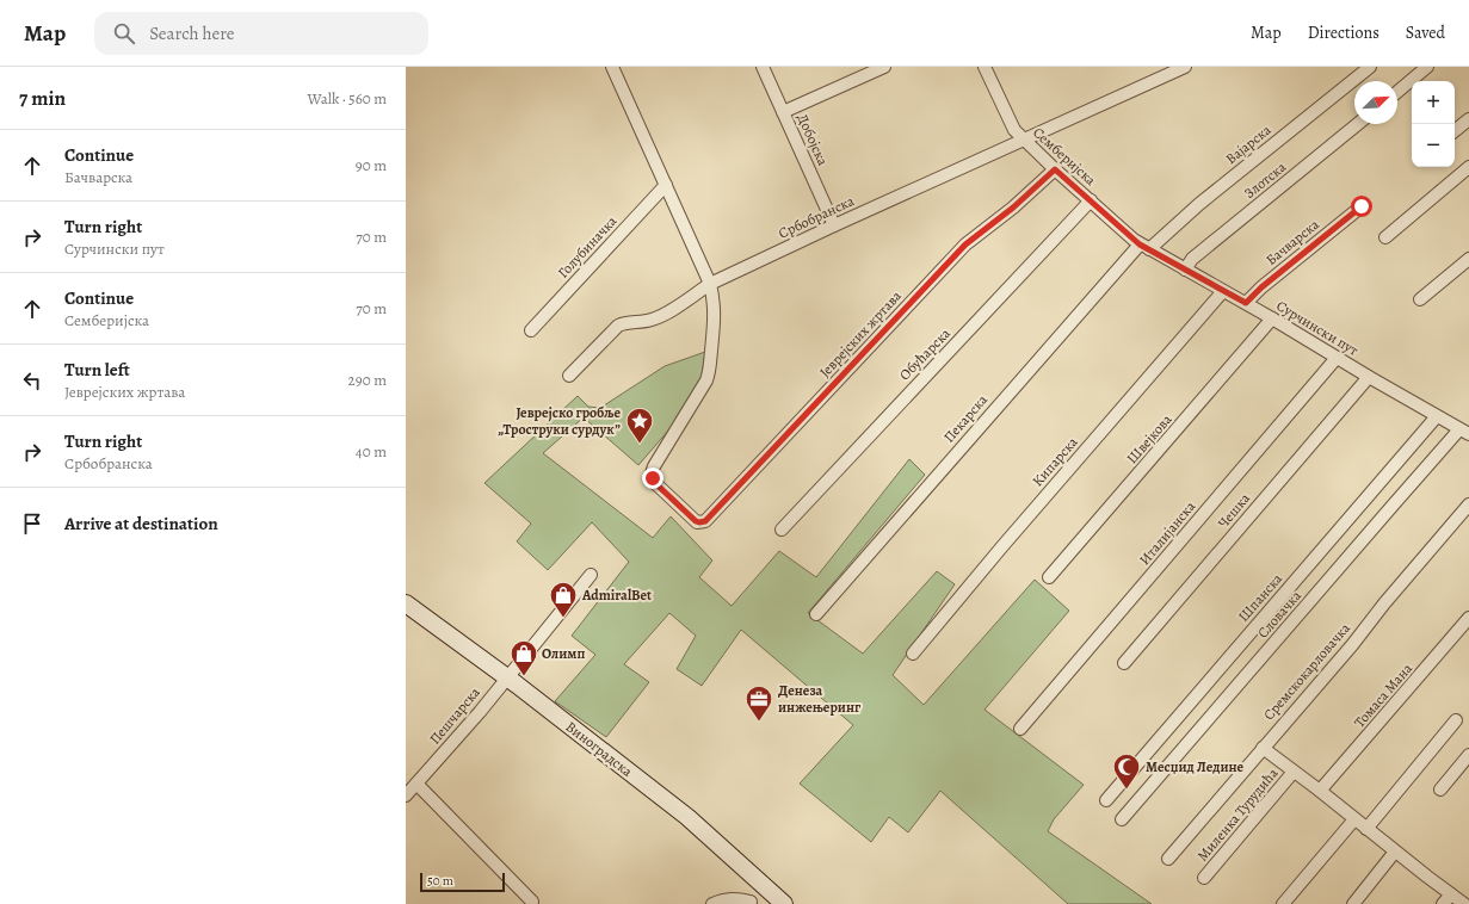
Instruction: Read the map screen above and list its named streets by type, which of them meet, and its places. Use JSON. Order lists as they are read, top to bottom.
{
  "streets": {
    "street": [
      "Добојска",
      "Вајарска",
      "Семберијска",
      "Злотска",
      "Србобранска",
      "Бачварска",
      "Голубиначка",
      "Сурчински пут",
      "Јеврејских жртава",
      "Обућарска",
      "Пекарска",
      "Швејкова",
      "Кипарска",
      "Чешка",
      "Италијанска",
      "Шпанска",
      "Словачка",
      "Сремскокарловачка",
      "Томаса Мана",
      "Пешчарска",
      "Виноградска",
      "Миленка Турудића"
    ]
  },
  "crossings": [
    ["Добојска", "Србобранска"],
    ["Вајарска", "Семберијска"],
    ["Вајарска", "Сурчински пут"],
    ["Вајарска", "Пекарска"],
    ["Семберијска", "Србобранска"],
    ["Семберијска", "Сурчински пут"],
    ["Семберијска", "Јеврејских жртава"],
    ["Семберијска", "Обућарска"],
    ["Семберијска", "Пекарска"],
    ["Злотска", "Сурчински пут"],
    ["Србобранска", "Јеврејских жртава"],
    ["Бачварска", "Сурчински пут"],
    ["Сурчински пут", "Пекарска"],
    ["Сурчински пут", "Швејкова"],
    ["Сурчински пут", "Кипарска"],
    ["Сурчински пут", "Чешка"],
    ["Сурчински пут", "Италијанска"],
    ["Сурчински пут", "Шпанска"],
    ["Сурчински пут", "Словачка"],
    ["Пешчарска", "Виноградска"]
  ],
  "places": {
    "place": ["Јеврејско гробље „Троструки сурдук”"],
    "shop": ["AdmiralBet", "Олимп"],
    "office": ["Денеза инжењеринг"],
    "mosque": ["Месџид Ледине"]
  },
  "scale_bar": "50 m",
  "north": "top right",
  "page": {
    "header": "Map",
    "search": "Search here",
    "nav": ["Map", "Directions", "Saved"],
    "heading": ["7 min", "Walk · 560 m"],
    "map_buttons": ["+", "−"],
    "list": [
      ["Continue", "Бачварска", "90 m"],
      ["Turn right", "Сурчински пут", "70 m"],
      ["Continue", "Семберијска", "70 m"],
      ["Turn left", "Јеврејских жртава", "290 m"],
      ["Turn right", "Србобранска", "40 m"],
      "Arrive at destination"
    ],
    "scale": "50 m"
  }
}
